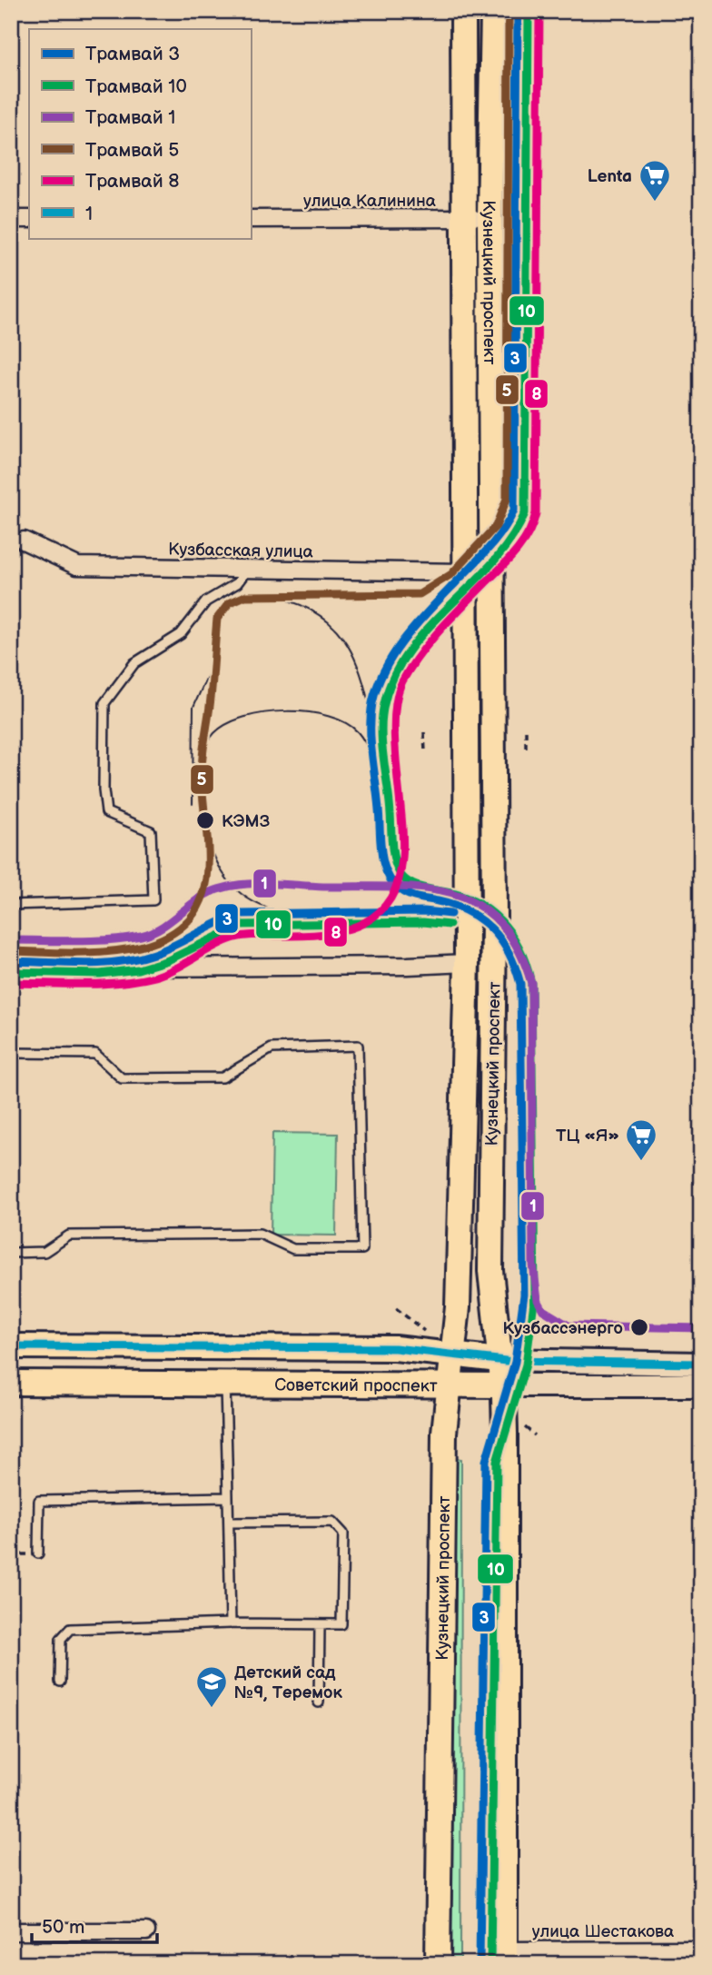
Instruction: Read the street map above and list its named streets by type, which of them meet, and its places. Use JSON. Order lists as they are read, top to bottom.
{
  "streets": {
    "main road": ["Кузнецкий проспект", "Советский проспект"],
    "street": ["улица Калинина", "Кузбасская улица", "улица Шестакова"]
  },
  "crossings": [
    ["улица Калинина", "Кузнецкий проспект"],
    ["Кузнецкий проспект", "Кузбасская улица"],
    ["Кузнецкий проспект", "Советский проспект"],
    ["Кузнецкий проспект", "улица Шестакова"]
  ],
  "places": {
    "supermarket": ["Lenta", "ТЦ «Я»"],
    "other": ["КЭМЗ", "Кузбассэнерго"],
    "school or university": ["Детский сад №9, Теремок"]
  },
  "lines": [
    "tram line 3",
    "tram line 10",
    "tram line 5",
    "tram line 8",
    "tram line 1",
    "transit line 1"
  ],
  "legend": [
    "Трамвай 3",
    "Трамвай 10",
    "Трамвай 1",
    "Трамвай 5",
    "Трамвай 8",
    "1"
  ],
  "scale_bar": "50 m"
}
